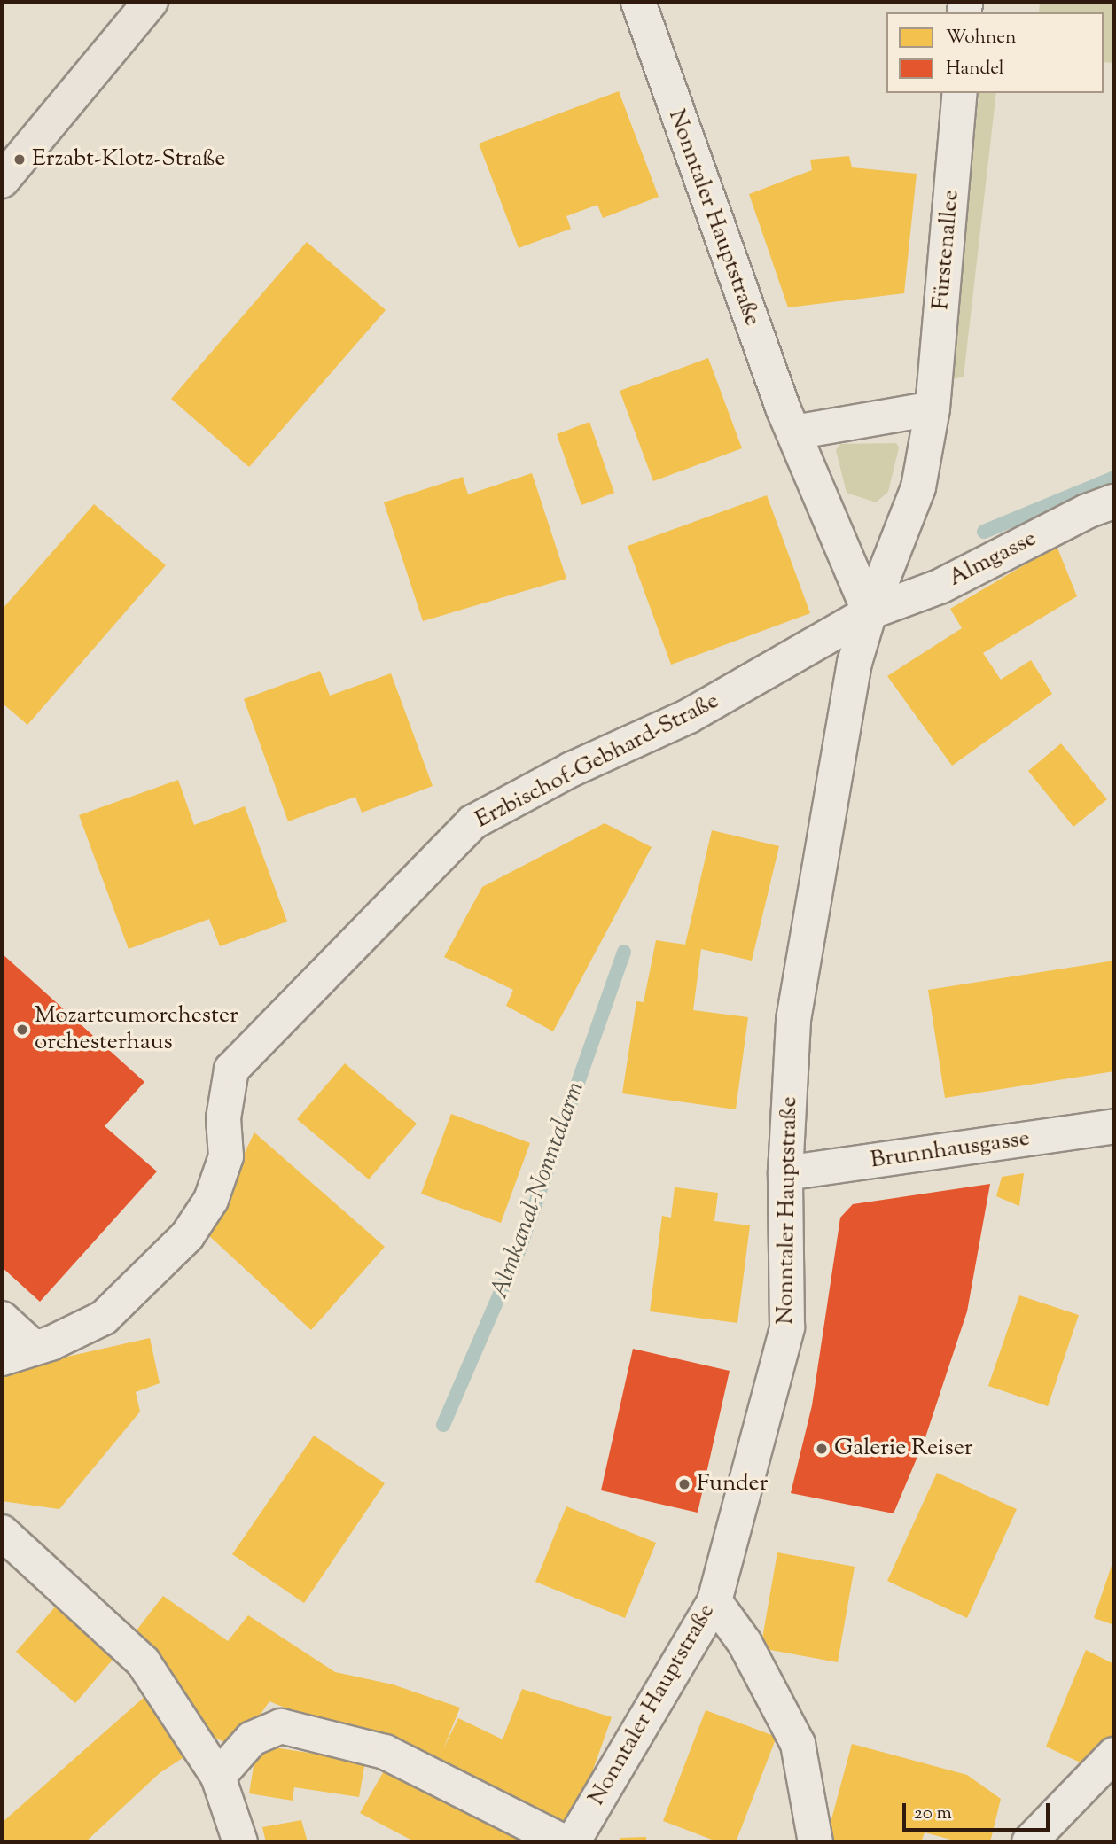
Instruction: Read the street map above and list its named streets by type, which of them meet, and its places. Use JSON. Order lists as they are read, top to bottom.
{
  "streets": {
    "street": [
      "Nonntaler Hauptstraße",
      "Fürstenallee",
      "Almgasse",
      "Erzbischof-Gebhard-Straße",
      "Brunnhausgasse"
    ]
  },
  "crossings": [
    ["Nonntaler Hauptstraße", "Fürstenallee"],
    ["Nonntaler Hauptstraße", "Almgasse"],
    ["Nonntaler Hauptstraße", "Erzbischof-Gebhard-Straße"],
    ["Nonntaler Hauptstraße", "Brunnhausgasse"],
    ["Fürstenallee", "Almgasse"],
    ["Fürstenallee", "Erzbischof-Gebhard-Straße"],
    ["Almgasse", "Erzbischof-Gebhard-Straße"]
  ],
  "water": ["Almkanal-Nonntalarm"],
  "places": [
    "Erzabt-Klotz-Straße",
    "Mozarteumorchester orchesterhaus",
    "Galerie Reiser",
    "Funder"
  ],
  "legend": ["Wohnen", "Handel"],
  "scale_bar": "20 m"
}
